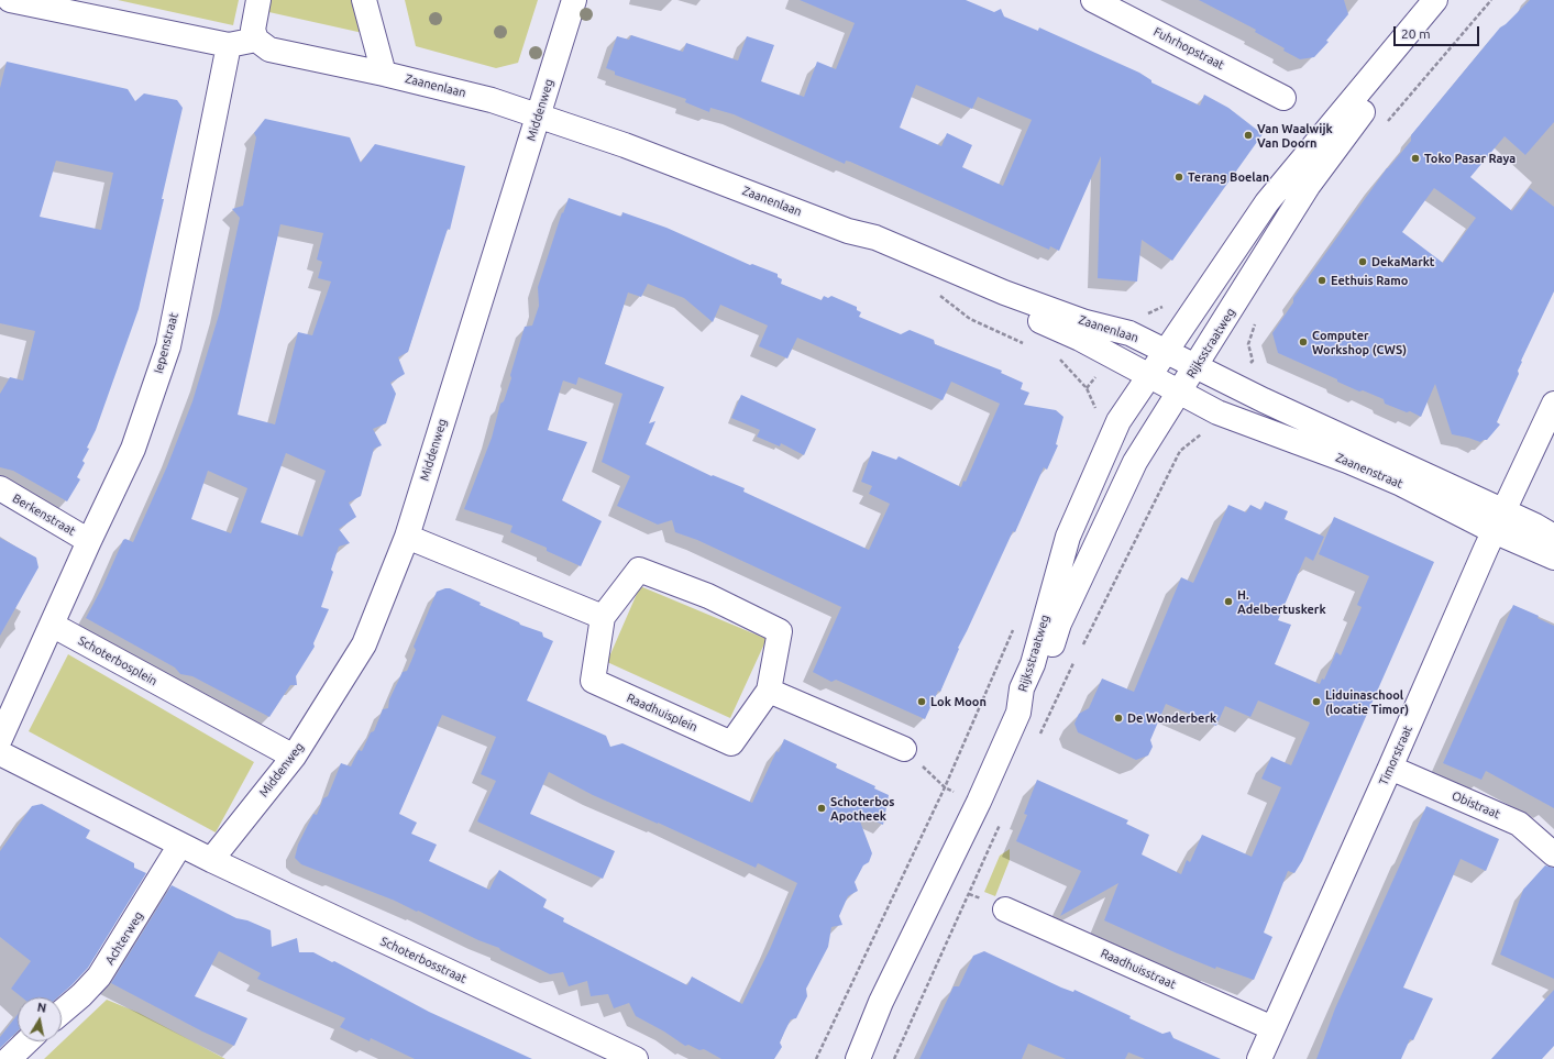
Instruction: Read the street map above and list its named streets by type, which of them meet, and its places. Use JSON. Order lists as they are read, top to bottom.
{
  "streets": {
    "street": [
      "Fuhrhopstraat",
      "Zaanenlaan",
      "Middenweg",
      "Iepenstraat",
      "Rijksstraatweg",
      "Zaanenstraat",
      "Berkenstraat",
      "Schoterbosplein",
      "Raadhuisplein",
      "Timorstraat",
      "Obistraat",
      "Achterweg",
      "Schoterbosstraat",
      "Raadhuisstraat"
    ]
  },
  "crossings": [
    ["Zaanenlaan", "Middenweg"],
    ["Zaanenlaan", "Rijksstraatweg"],
    ["Zaanenlaan", "Zaanenstraat"],
    ["Middenweg", "Schoterbosplein"],
    ["Middenweg", "Schoterbosstraat"],
    ["Iepenstraat", "Berkenstraat"],
    ["Iepenstraat", "Schoterbosplein"],
    ["Rijksstraatweg", "Zaanenstraat"],
    ["Zaanenstraat", "Timorstraat"],
    ["Timorstraat", "Obistraat"],
    ["Timorstraat", "Raadhuisstraat"]
  ],
  "places": [
    "Van Waalwijk Van Doorn",
    "Toko Pasar Raya",
    "Terang Boelan",
    "DekaMarkt",
    "Eethuis Ramo",
    "Computer Workshop (CWS)",
    "H. Adelbertuskerk",
    "Lok Moon",
    "Liduinaschool (locatie Timor)",
    "De Wonderberk",
    "Schoterbos Apotheek"
  ],
  "scale_bar": "20 m",
  "north": "top"
}
